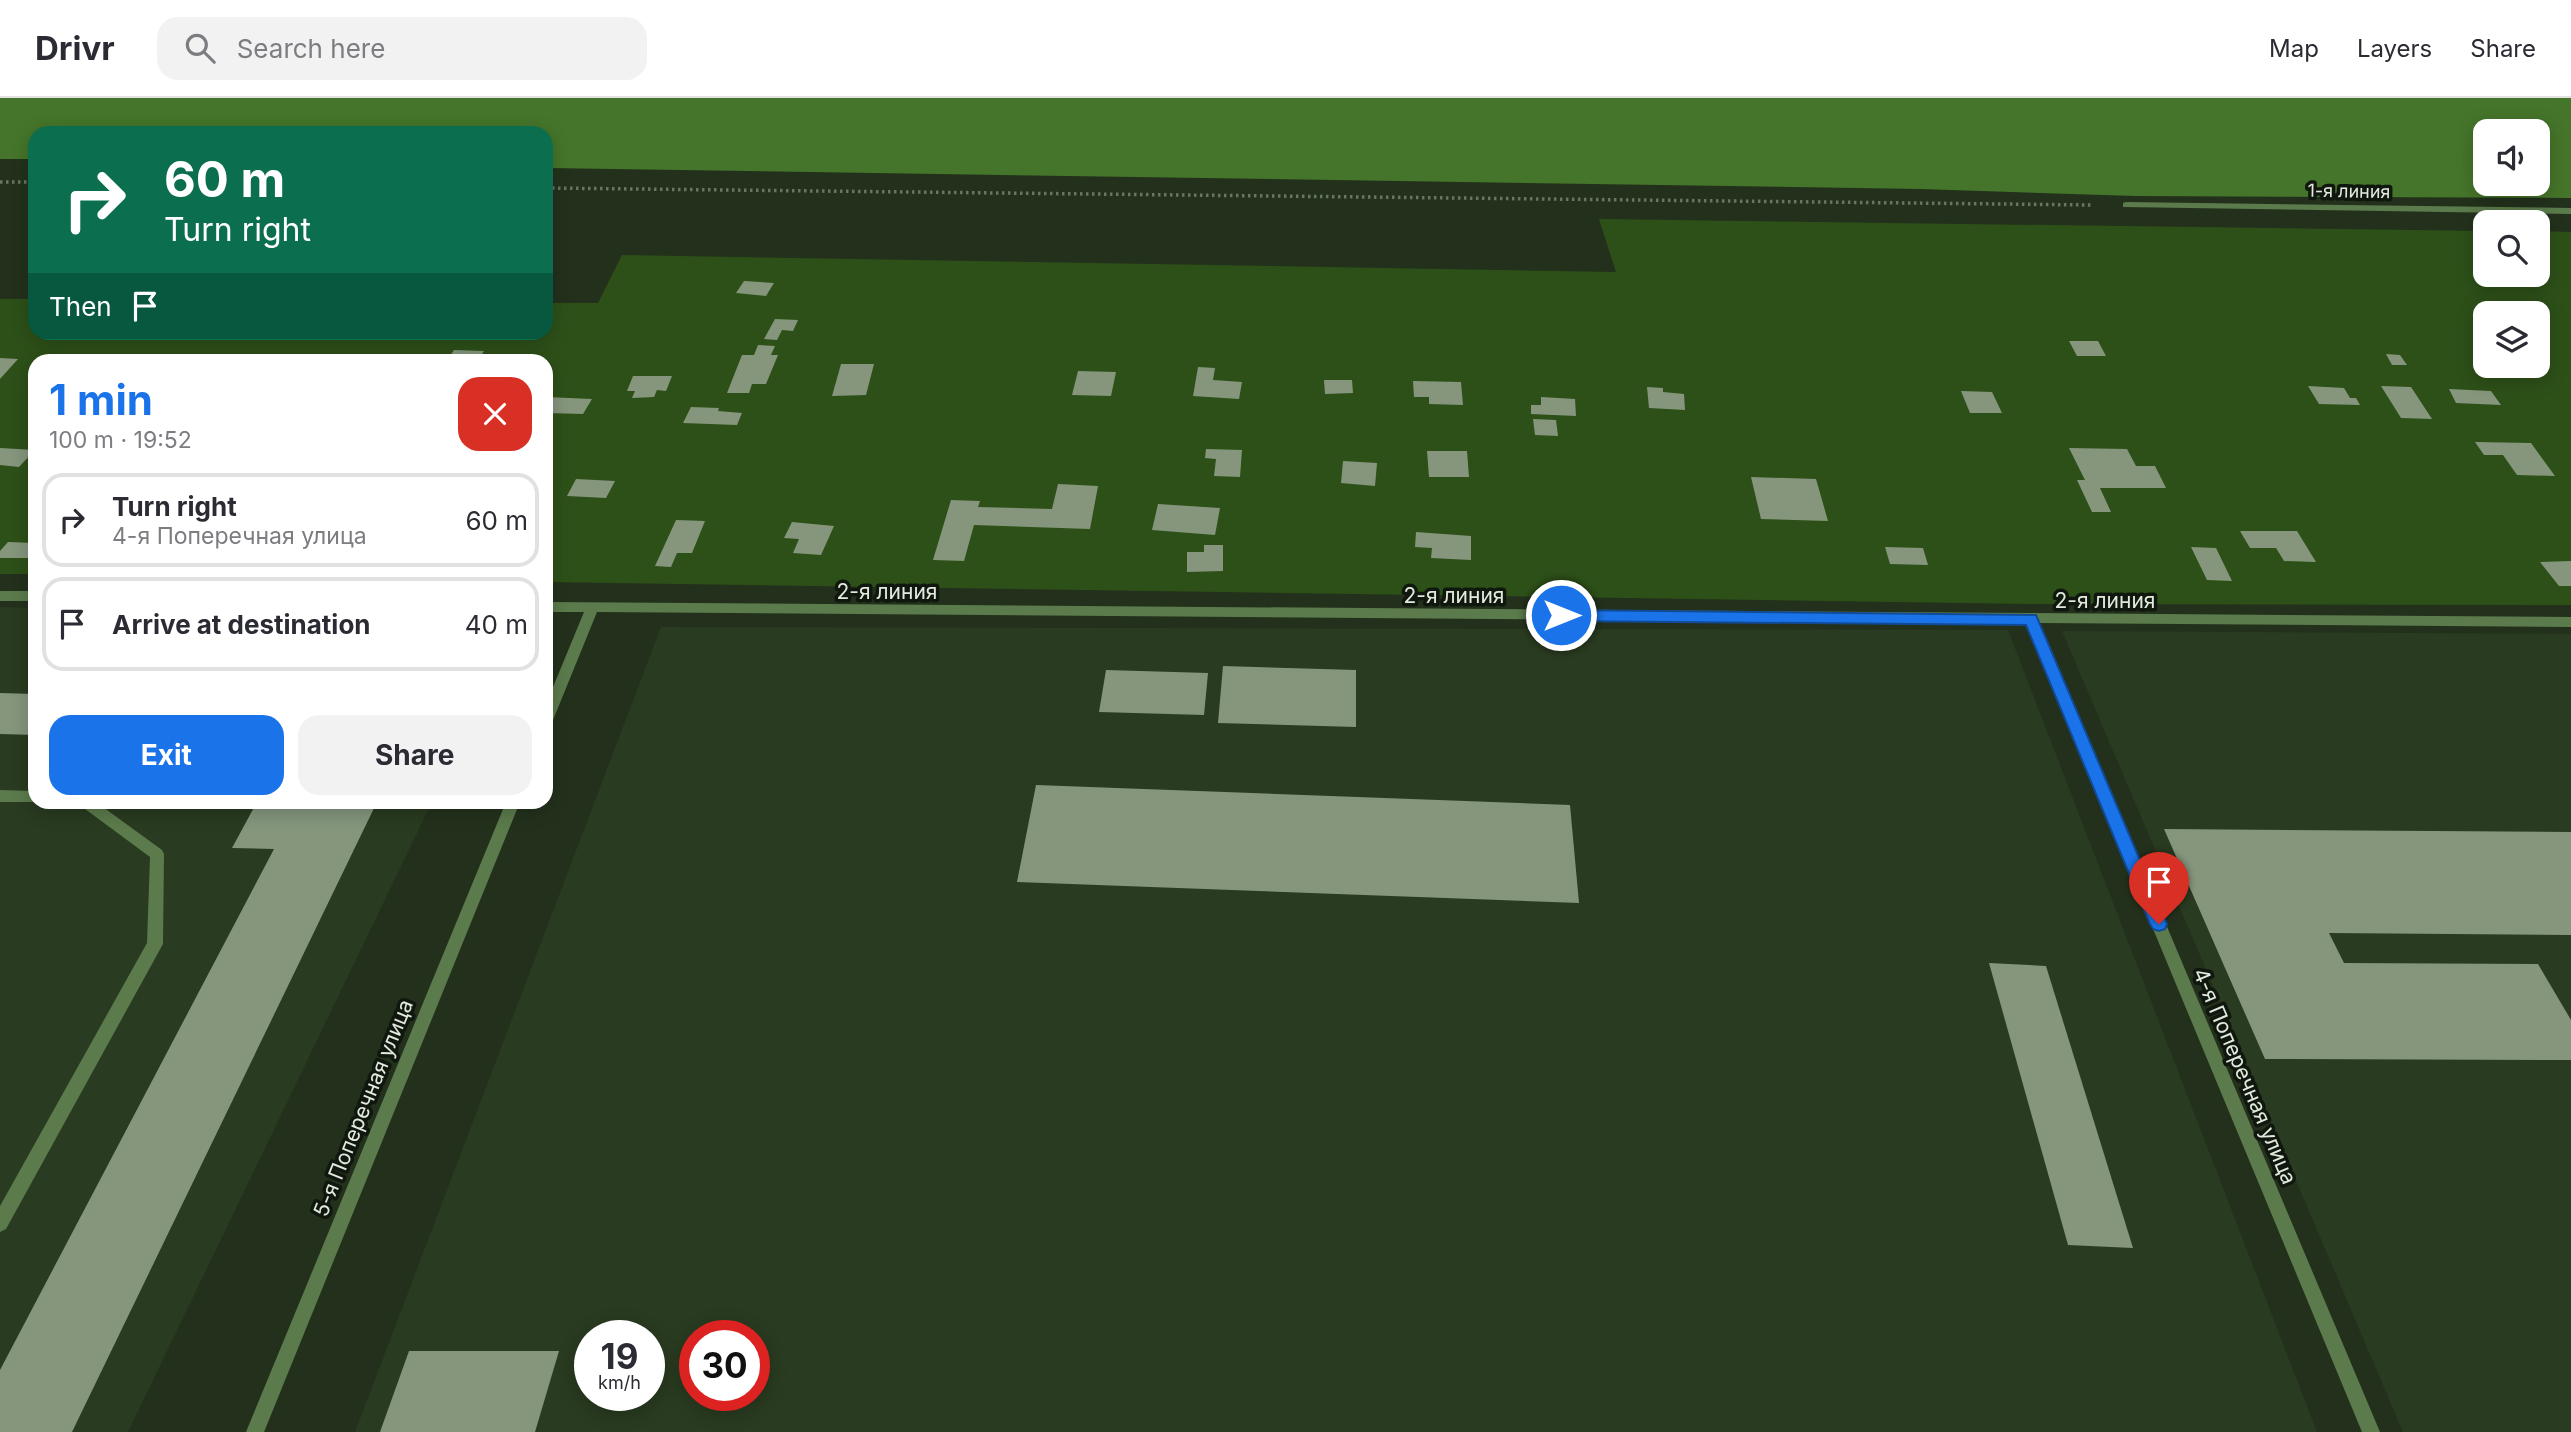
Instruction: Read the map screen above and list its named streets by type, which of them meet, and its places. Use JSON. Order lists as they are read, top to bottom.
{
  "streets": {
    "street": [
      "1-я линия",
      "2-я линия",
      "4-я Поперечная улица",
      "5-я Поперечная улица"
    ]
  },
  "crossings": [
    ["2-я линия", "4-я Поперечная улица"]
  ],
  "page": {
    "header": "Drivr",
    "search": "Search here",
    "nav": ["Map", "Layers", "Share"],
    "turn": ["60 m", "Turn right"],
    "then": "Then",
    "heading": ["1 min", "100 m · 19:52"],
    "list": [
      {
        "name": "Turn right",
        "note": "4-я Поперечная улица",
        "value": "60 m"
      },
      {
        "name": "Arrive at destination",
        "value": "40 m"
      }
    ],
    "buttons": ["Exit", "Share"],
    "speed": "19 km/h",
    "limit": "30"
  }
}
